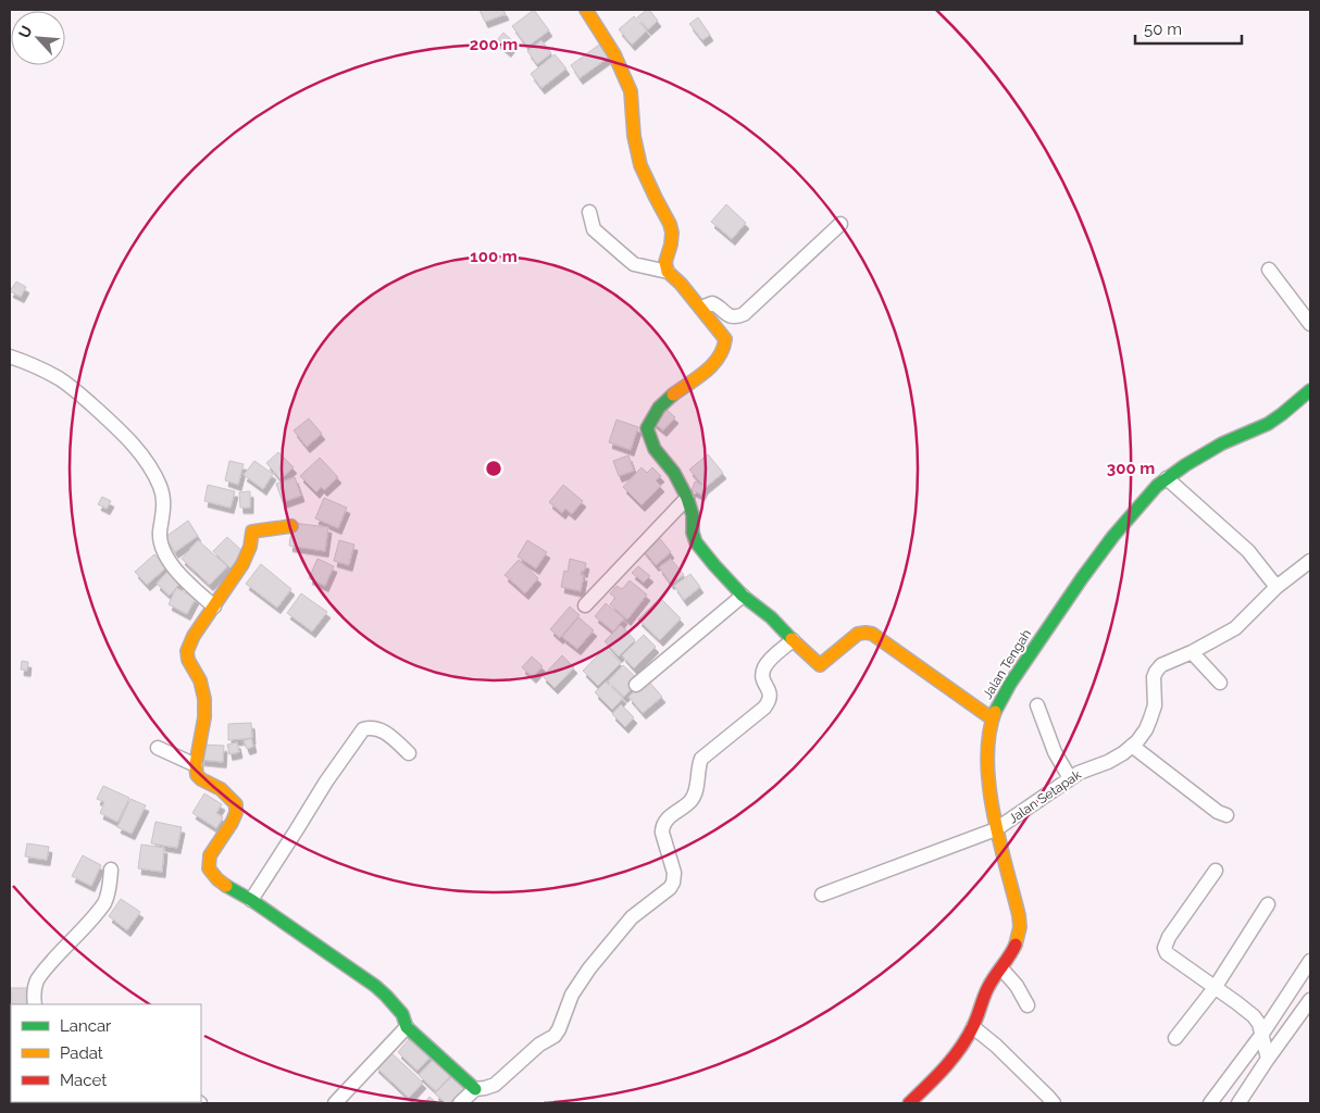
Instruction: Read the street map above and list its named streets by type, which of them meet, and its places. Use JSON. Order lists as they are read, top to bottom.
{
  "streets": {
    "street": ["Jalan Tengah", "Jalan Setapak"]
  },
  "crossings": [
    ["Jalan Tengah", "Jalan Setapak"]
  ],
  "legend": ["Lancar", "Padat", "Macet"],
  "scale_bar": "50 m",
  "north": "top left",
  "rings": ["200 m", "100 m", "300 m"]
}
